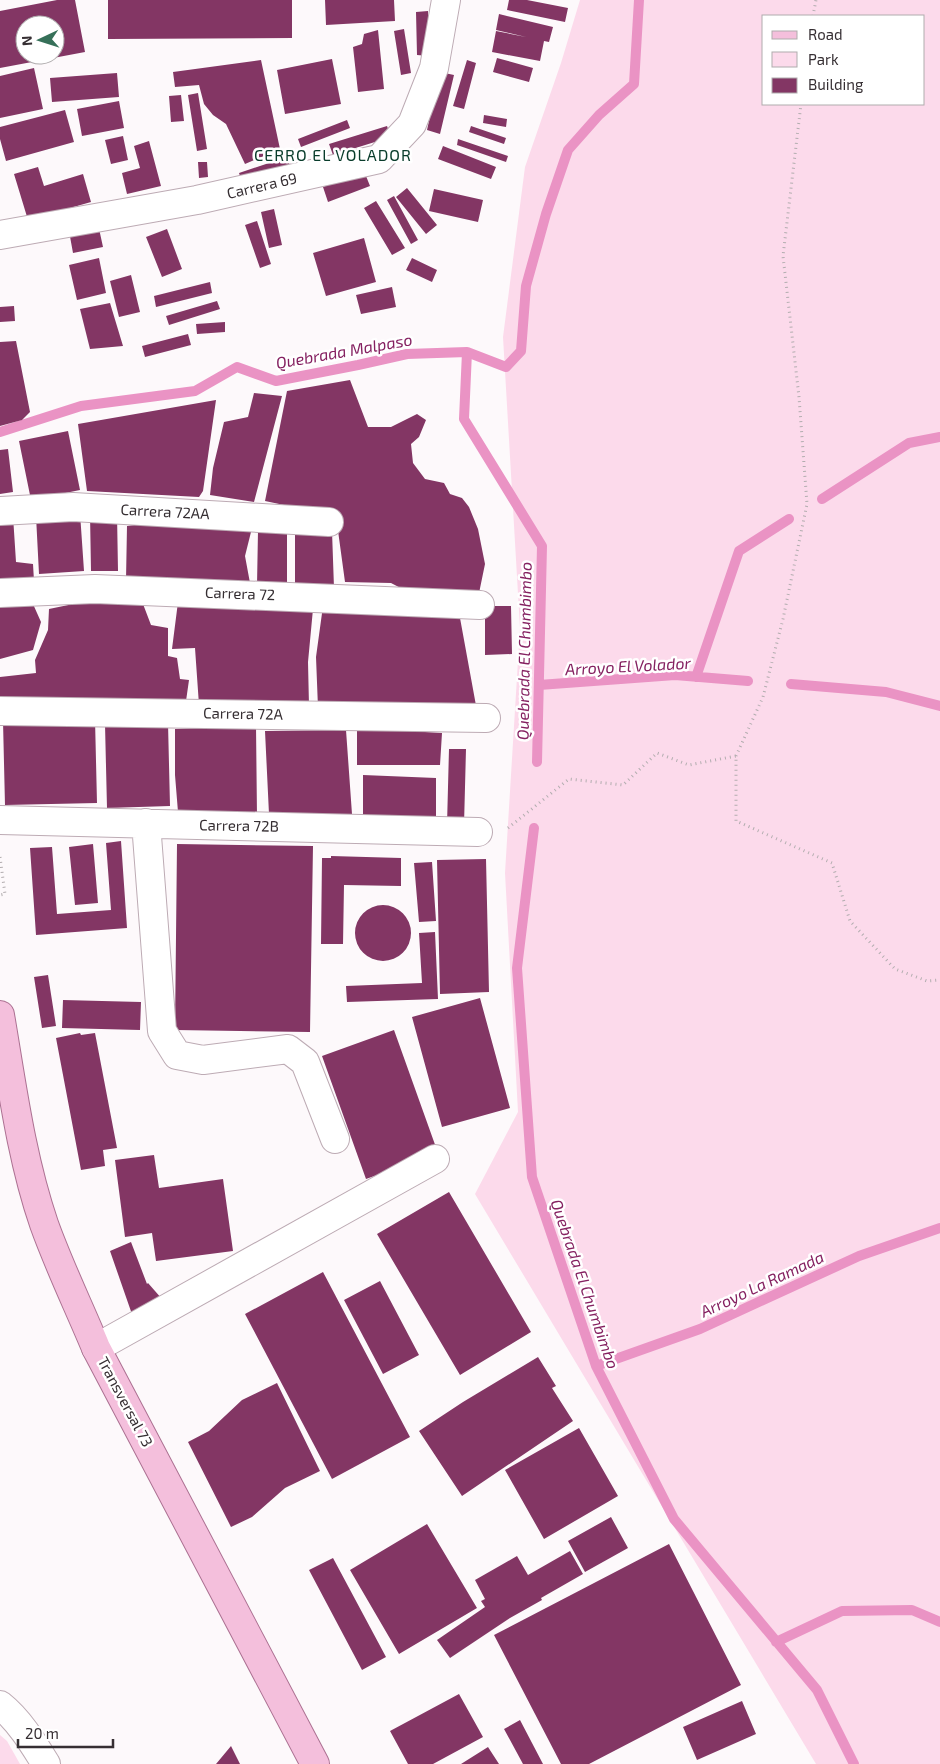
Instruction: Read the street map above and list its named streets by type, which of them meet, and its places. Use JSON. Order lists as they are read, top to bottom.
{
  "streets": {
    "main road": ["Transversal 73"],
    "street": [
      "Carrera 69",
      "Carrera 72AA",
      "Carrera 72",
      "Carrera 72A",
      "Carrera 72B"
    ]
  },
  "districts": ["CERRO EL VOLADOR"],
  "water": [
    "Quebrada Malpaso",
    "Quebrada El Chumbimbo",
    "Arroyo El Volador",
    "Arroyo La Ramada"
  ],
  "legend": ["Road", "Park", "Building"],
  "scale_bar": "20 m",
  "north": "left"
}
